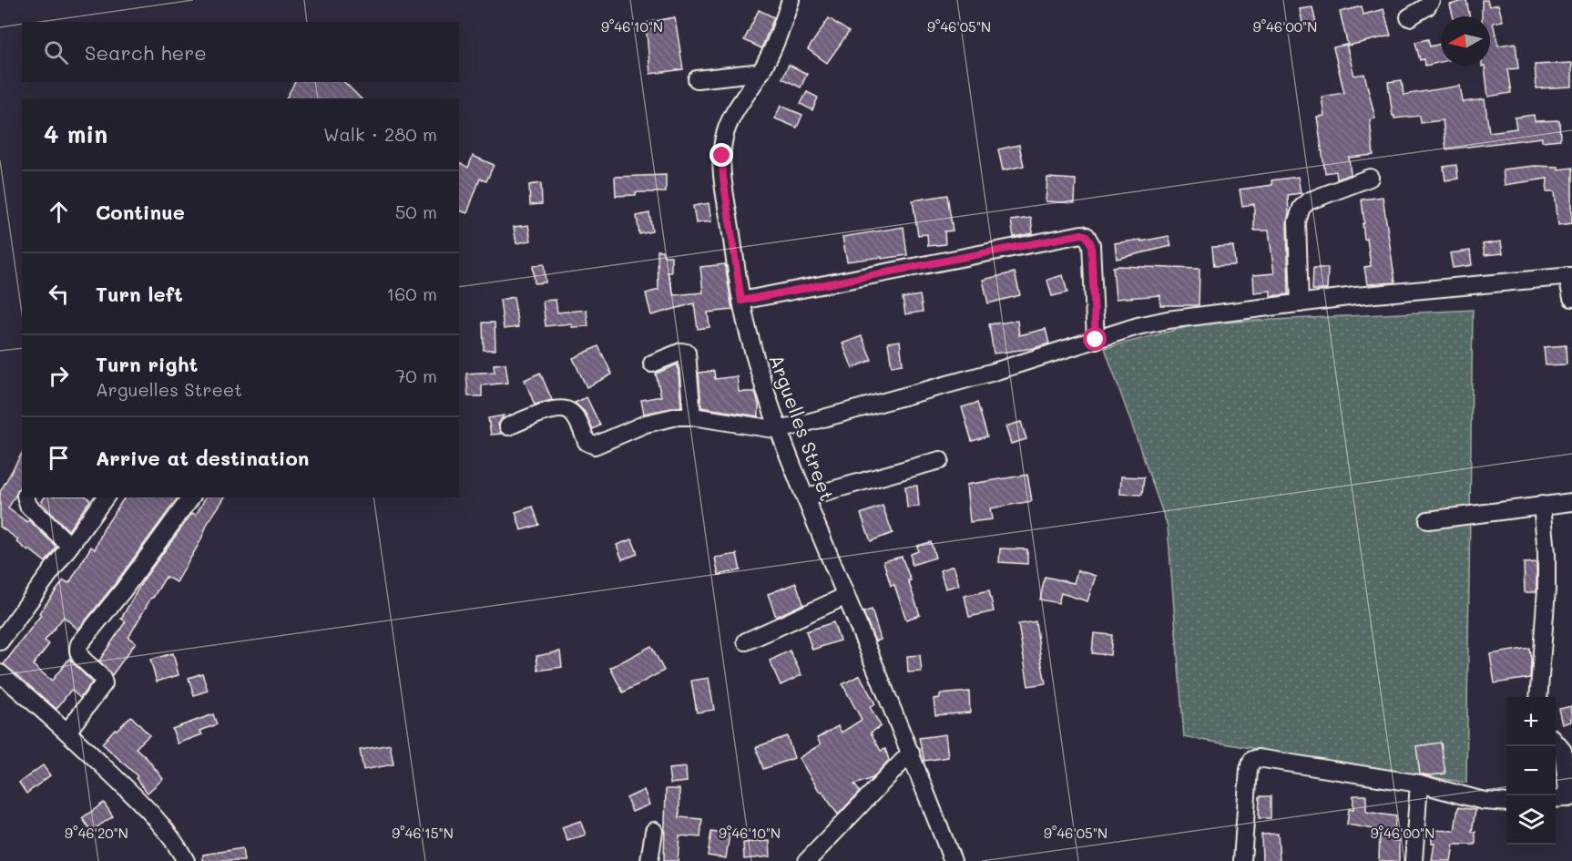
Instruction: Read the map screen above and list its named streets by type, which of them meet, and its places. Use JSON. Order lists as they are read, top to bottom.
{
  "streets": {
    "street": ["Arguelles Street"]
  },
  "north": "left",
  "page": {
    "search": "Search here",
    "heading": ["4 min", "Walk · 280 m"],
    "list": [
      ["Continue", "50 m"],
      ["Turn left", "160 m"],
      ["Turn right", "Arguelles Street", "70 m"],
      "Arrive at destination"
    ],
    "map_buttons": ["+", "−"]
  },
  "coordinates": [
    "9°46'10\"N",
    "9°46'05\"N",
    "9°46'00\"N",
    "9°46'20\"N",
    "9°46'15\"N"
  ]
}
